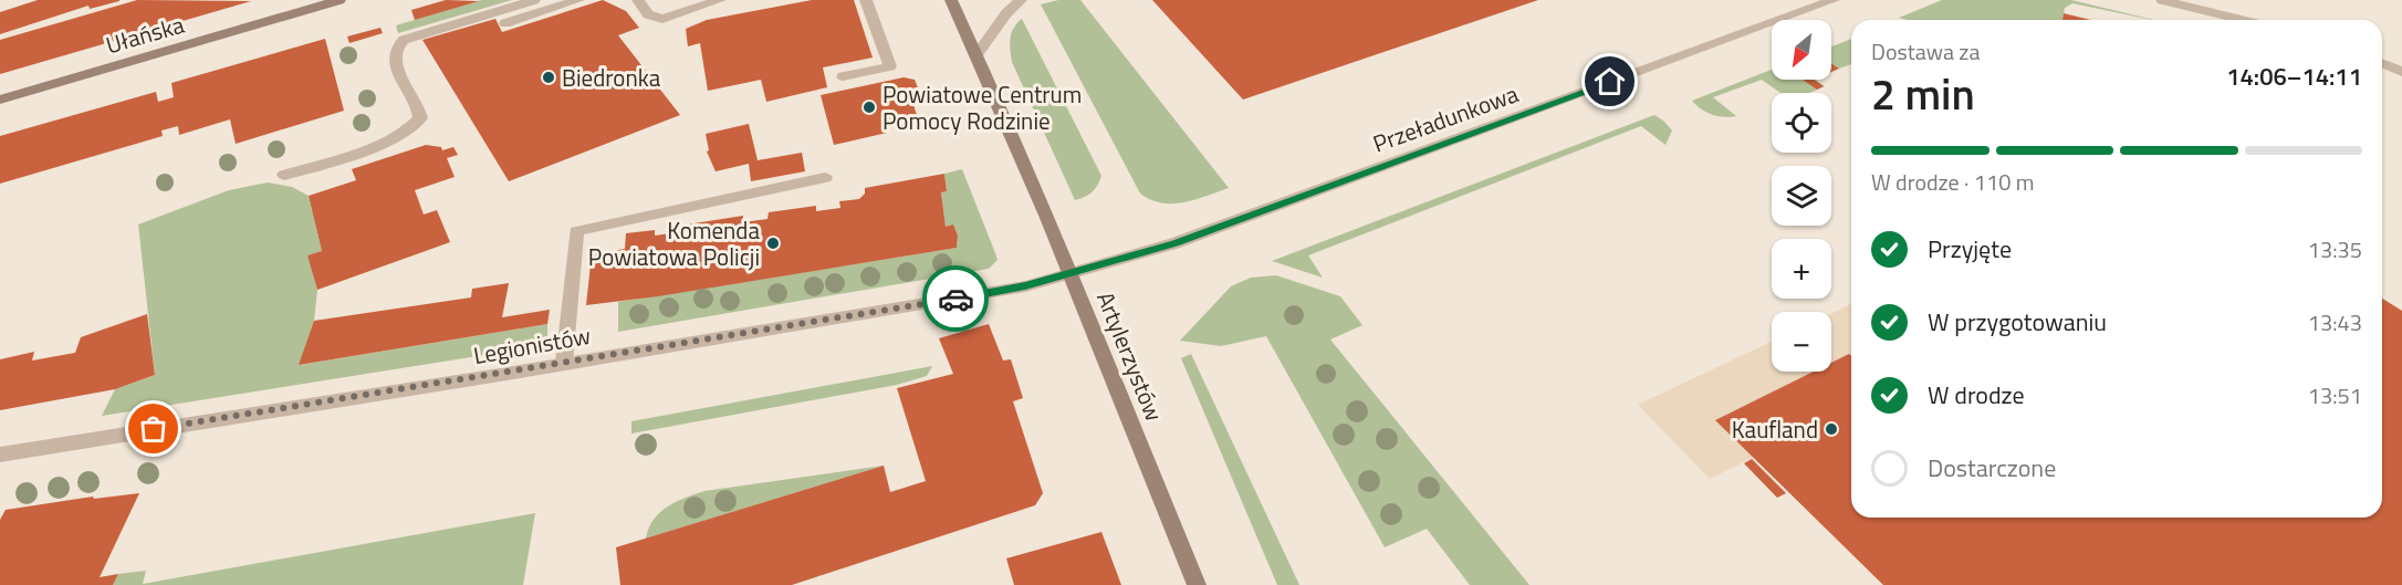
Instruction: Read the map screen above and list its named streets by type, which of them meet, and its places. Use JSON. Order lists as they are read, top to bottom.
{
  "streets": {
    "street": [
      "Ułańska",
      "Przeładunkowa",
      "Legionistów",
      "Artylerzystów"
    ]
  },
  "crossings": [
    ["Przeładunkowa", "Legionistów"],
    ["Przeładunkowa", "Artylerzystów"],
    ["Legionistów", "Artylerzystów"]
  ],
  "places": [
    "Biedronka",
    "Powiatowe Centrum Pomocy Rodzinie",
    "Komenda Powiatowa Policji",
    "Kaufland"
  ],
  "north": "bottom left",
  "page": {
    "map_buttons": ["+", "−"],
    "heading": ["2 min", "Dostawa za", "14:06–14:11"],
    "bar": "W drodze · 110 m",
    "list": [
      ["Przyjęte", "13:35"],
      ["W przygotowaniu", "13:43"],
      ["W drodze", "13:51"],
      "Dostarczone"
    ]
  }
}
